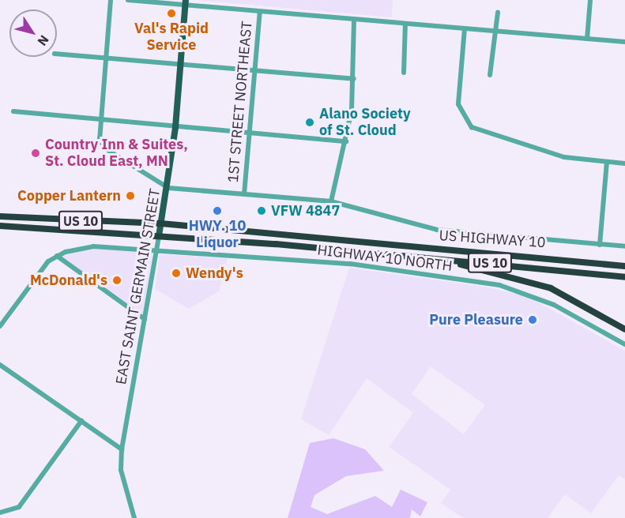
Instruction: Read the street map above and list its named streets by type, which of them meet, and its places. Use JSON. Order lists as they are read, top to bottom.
{
  "streets": {
    "highway": ["US 10", "US HIGHWAY 10"],
    "main road": ["EAST SAINT GERMAIN STREET"],
    "street": ["1ST STREET NORTHEAST", "HIGHWAY 10 NORTH"]
  },
  "crossings": [
    ["US 10", "US HIGHWAY 10"],
    ["US 10", "EAST SAINT GERMAIN STREET"],
    ["US HIGHWAY 10", "EAST SAINT GERMAIN STREET"],
    ["HIGHWAY 10 NORTH", "EAST SAINT GERMAIN STREET"]
  ],
  "places": [
    "Val's Rapid Service",
    "Alano Society of St. Cloud",
    "Country Inn & Suites, St. Cloud East, MN",
    "Copper Lantern",
    "HWY. 10 Liquor",
    "VFW 4847",
    "Wendy's",
    "McDonald's",
    "Pure Pleasure"
  ],
  "north": "bottom right"
}
